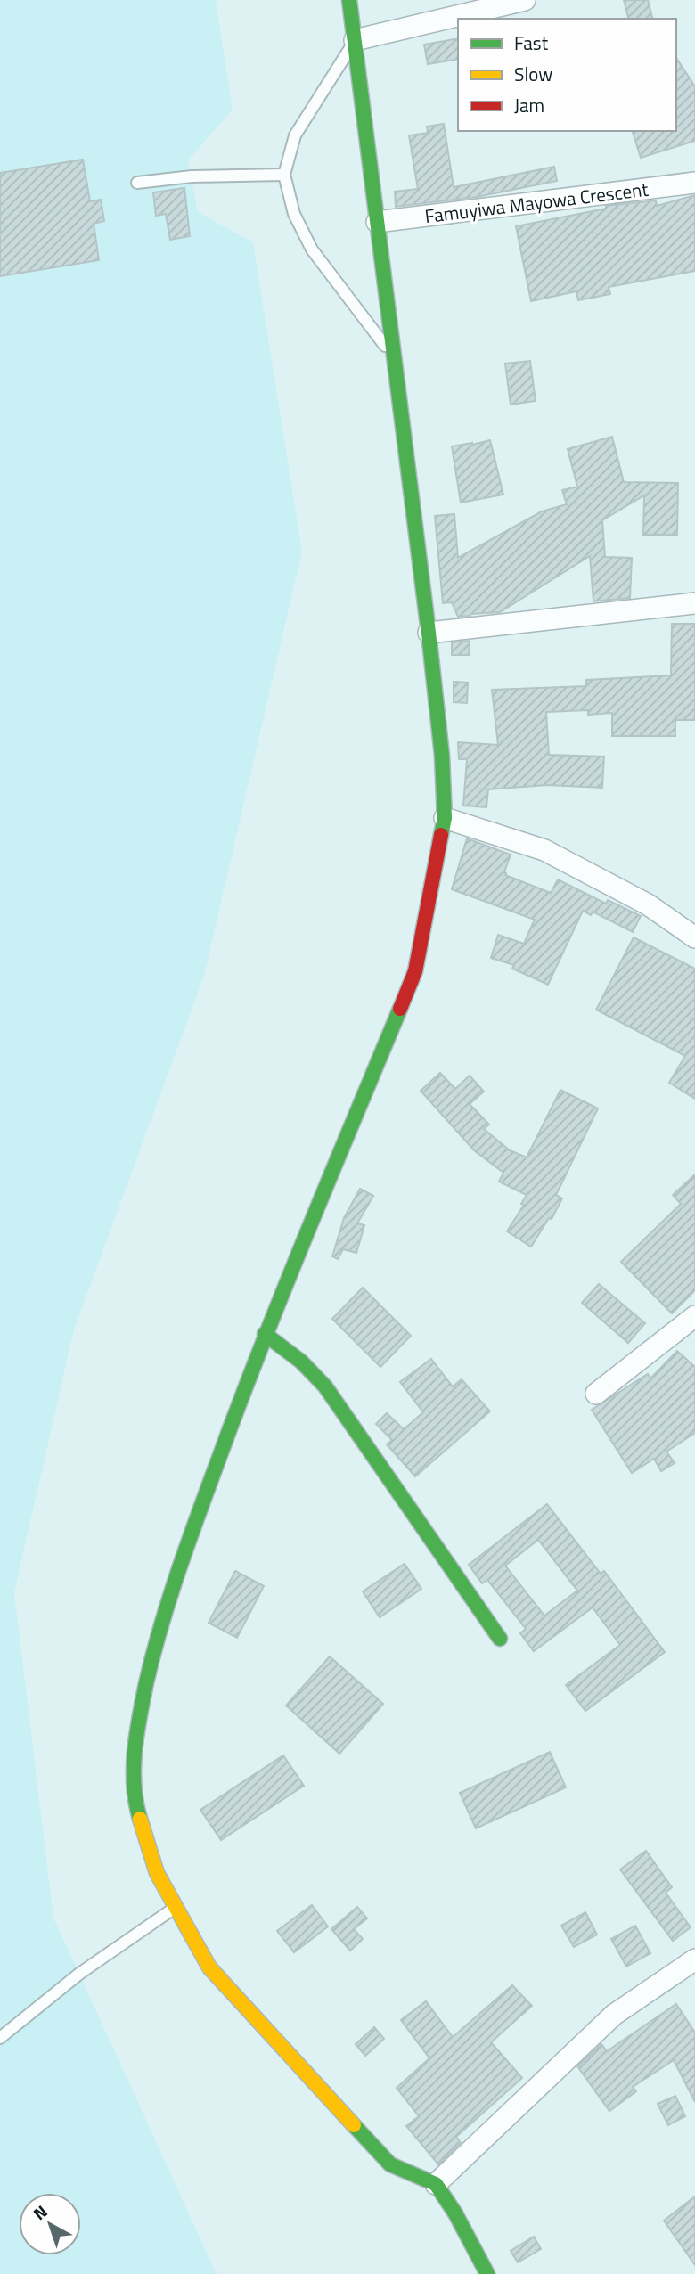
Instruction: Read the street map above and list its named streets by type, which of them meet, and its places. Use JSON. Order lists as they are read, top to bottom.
{
  "streets": {
    "street": ["Famuyiwa Mayowa Crescent"]
  },
  "legend": ["Fast", "Slow", "Jam"],
  "north": "top left"
}
